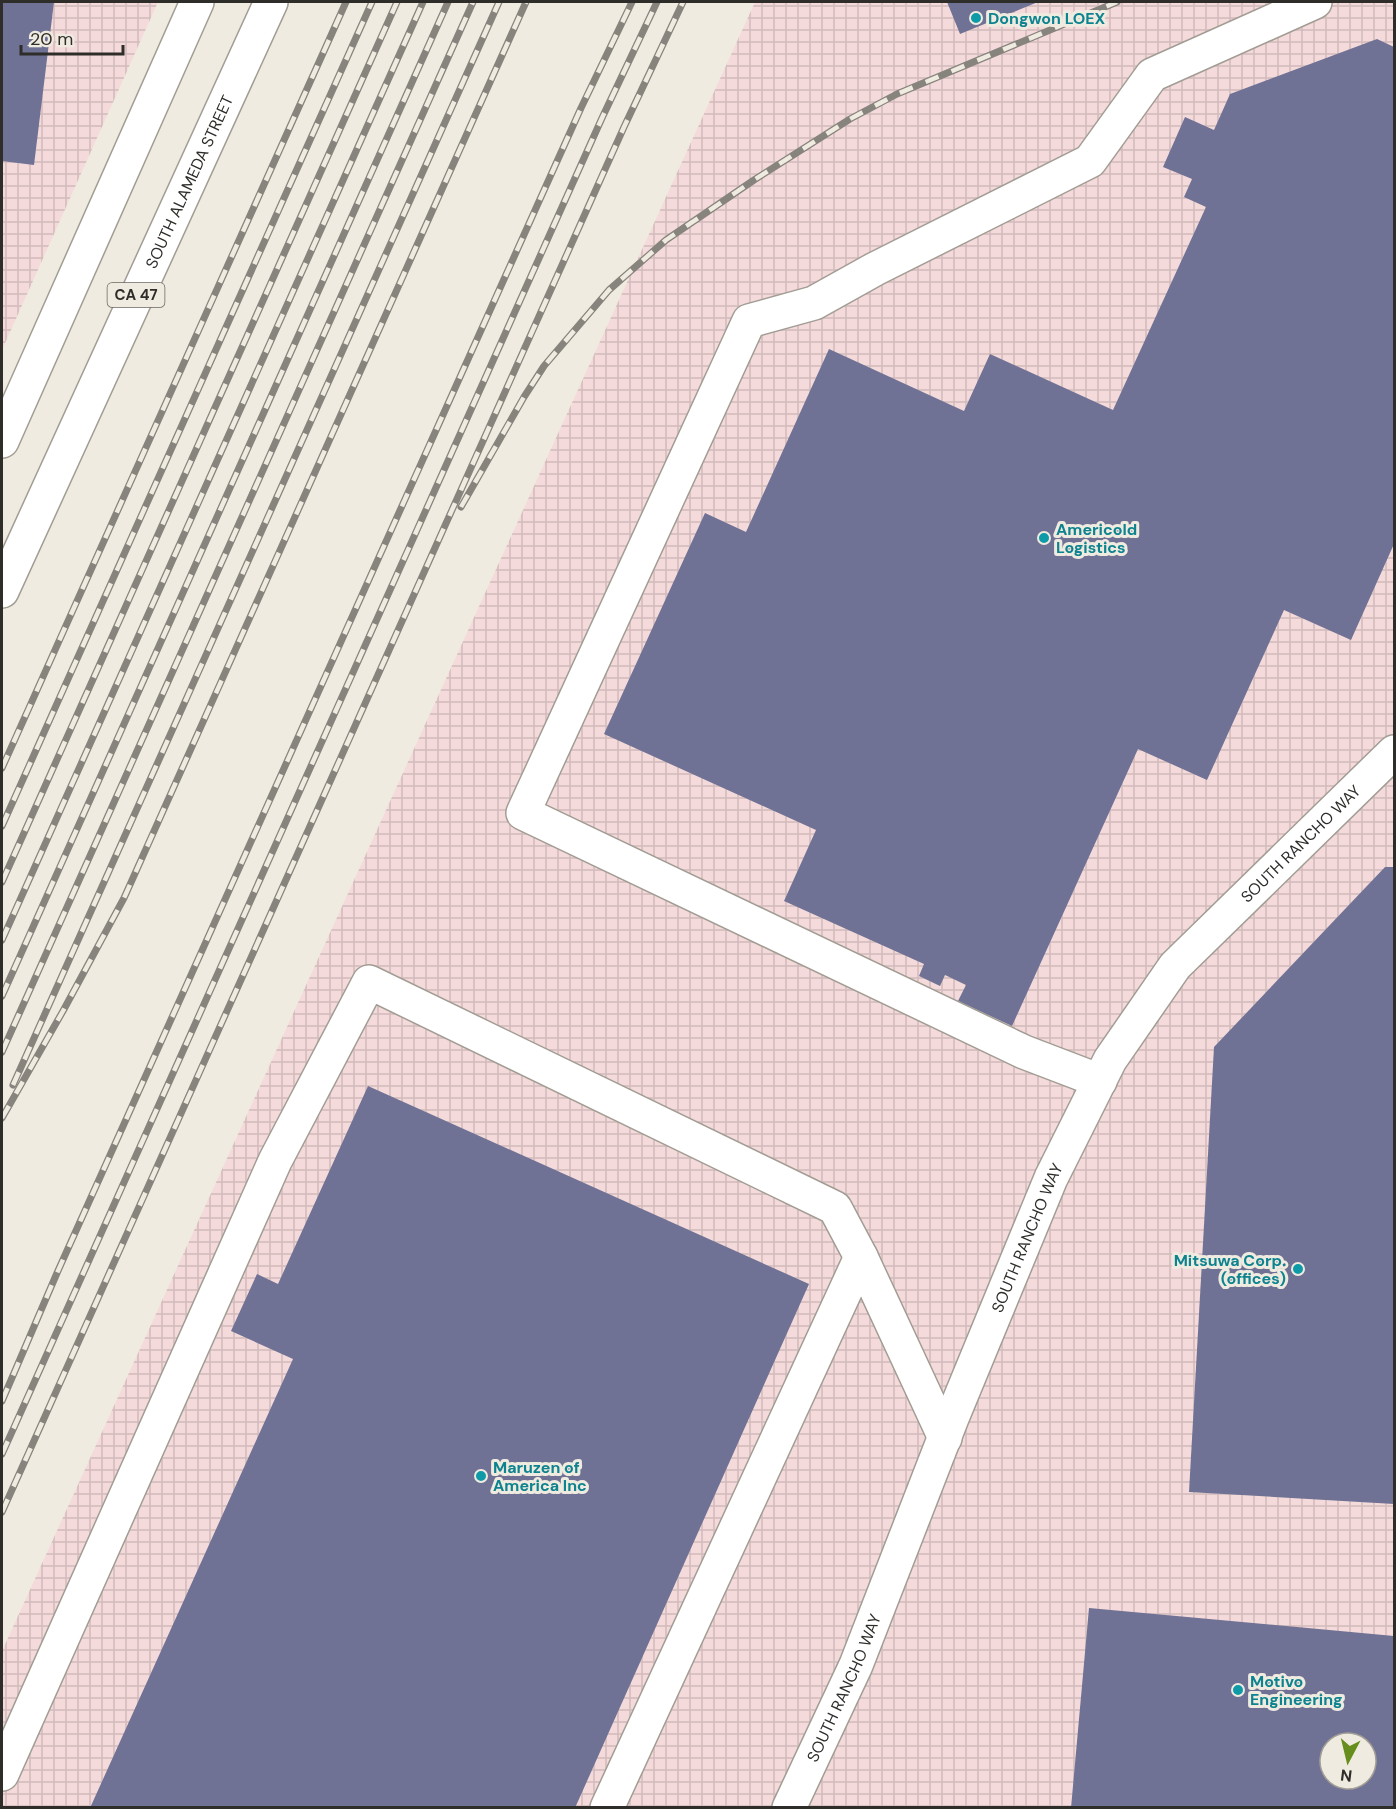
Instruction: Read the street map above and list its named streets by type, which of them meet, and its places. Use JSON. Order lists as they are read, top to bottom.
{
  "streets": {
    "street": ["SOUTH ALAMEDA STREET", "CA 47", "SOUTH RANCHO WAY"]
  },
  "places": [
    "Dongwon LOEX",
    "Americold Logistics",
    "Mitsuwa Corp. (offices)",
    "Maruzen of America Inc",
    "Motivo Engineering"
  ],
  "scale_bar": "20 m",
  "north": "bottom"
}
